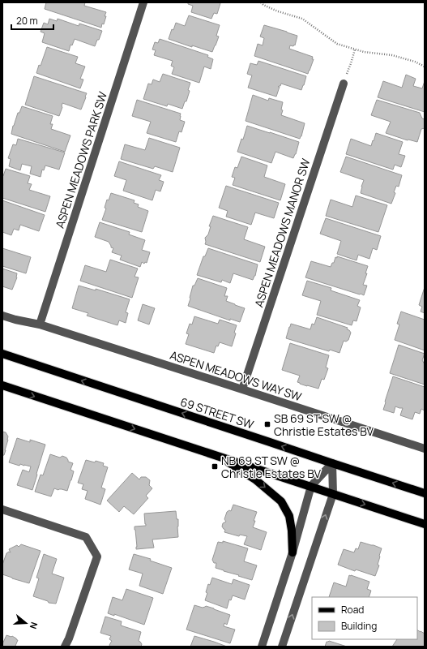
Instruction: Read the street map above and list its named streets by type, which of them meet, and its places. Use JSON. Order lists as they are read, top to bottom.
{
  "streets": {
    "main road": ["69 STREET SW"],
    "street": ["ASPEN MEADOWS PARK SW", "ASPEN MEADOWS MANOR SW", "ASPEN MEADOWS WAY SW"]
  },
  "crossings": [
    ["ASPEN MEADOWS PARK SW", "ASPEN MEADOWS WAY SW"],
    ["ASPEN MEADOWS MANOR SW", "ASPEN MEADOWS WAY SW"]
  ],
  "places": {
    "transit": ["SB 69 ST SW @ Christie Estates BV", "NB 69 ST SW @ Christie Estates BV"]
  },
  "legend": ["Road", "Building"],
  "scale_bar": "20 m",
  "north": "right"
}
